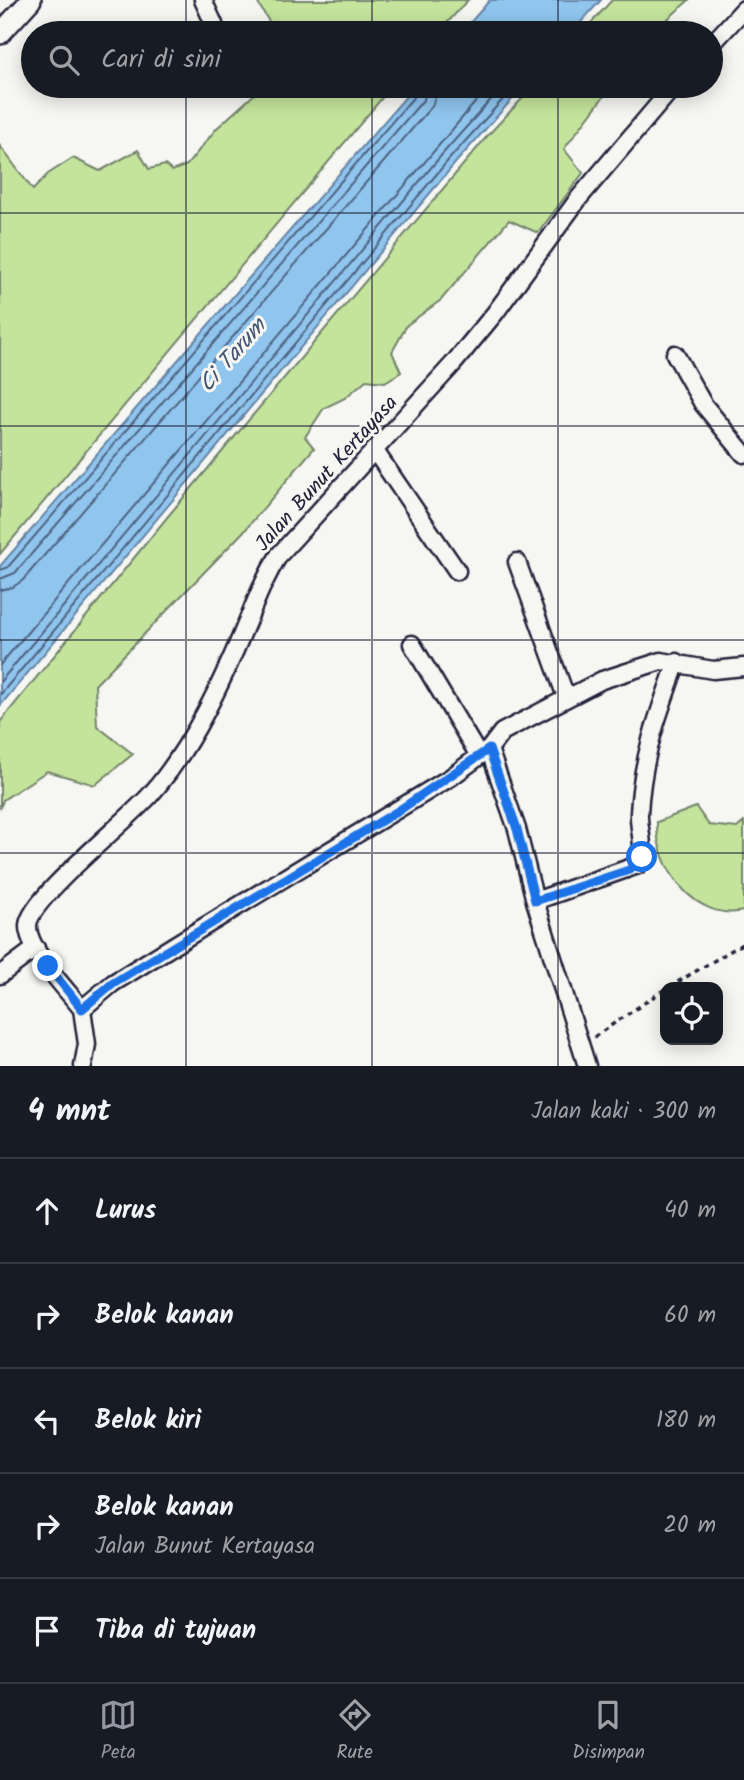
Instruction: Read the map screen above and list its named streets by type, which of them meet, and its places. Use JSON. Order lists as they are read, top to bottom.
{
  "streets": {
    "street": ["Jalan Bunut Kertayasa"]
  },
  "water": ["Ci Tarum"],
  "page": {
    "search": "Cari di sini",
    "heading": ["4 mnt", "Jalan kaki · 300 m"],
    "list": [
      ["Lurus", "40 m"],
      ["Belok kanan", "60 m"],
      ["Belok kiri", "180 m"],
      ["Belok kanan", "Jalan Bunut Kertayasa", "20 m"],
      "Tiba di tujuan"
    ],
    "nav": ["Peta", "Rute", "Disimpan"]
  }
}
